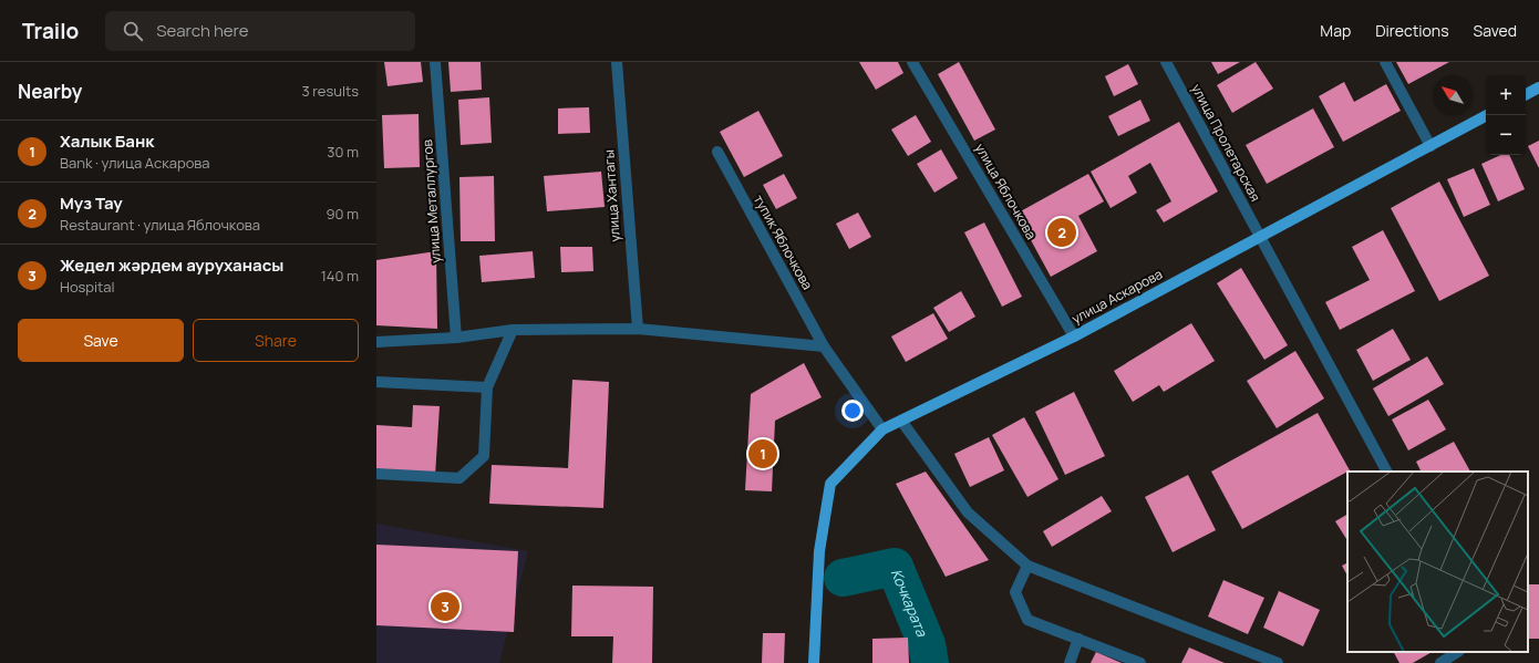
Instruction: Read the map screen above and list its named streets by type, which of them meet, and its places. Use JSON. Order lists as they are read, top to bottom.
{
  "streets": {
    "main road": ["улица Аскарова"],
    "street": [
      "улица Пролетарская",
      "улица Яблочкова",
      "улица Хантагы",
      "улица Металлургов",
      "тупик Яблочкова"
    ]
  },
  "crossings": [
    ["улица Пролетарская", "улица Аскарова"],
    ["улица Яблочкова", "улица Аскарова"],
    ["тупик Яблочкова", "улица Аскарова"]
  ],
  "water": ["Кочкарата"],
  "north": "top left",
  "page": {
    "header": "Trailo",
    "search": "Search here",
    "nav": ["Map", "Directions", "Saved"],
    "heading": ["Nearby", "3 results"],
    "map_buttons": ["+", "−"],
    "list": [
      {
        "mark": "1",
        "name": "Халык Банк",
        "note": "Bank · улица Аскарова",
        "value": "30 m"
      },
      {
        "mark": "2",
        "name": "Муз Тау",
        "note": "Restaurant · улица Яблочкова",
        "value": "90 m"
      },
      {
        "mark": "3",
        "name": "Жедел жәрдем ауруханасы",
        "note": "Hospital",
        "value": "140 m"
      }
    ],
    "pins": ["2", "1", "3"],
    "buttons": ["Save", "Share"]
  }
}
